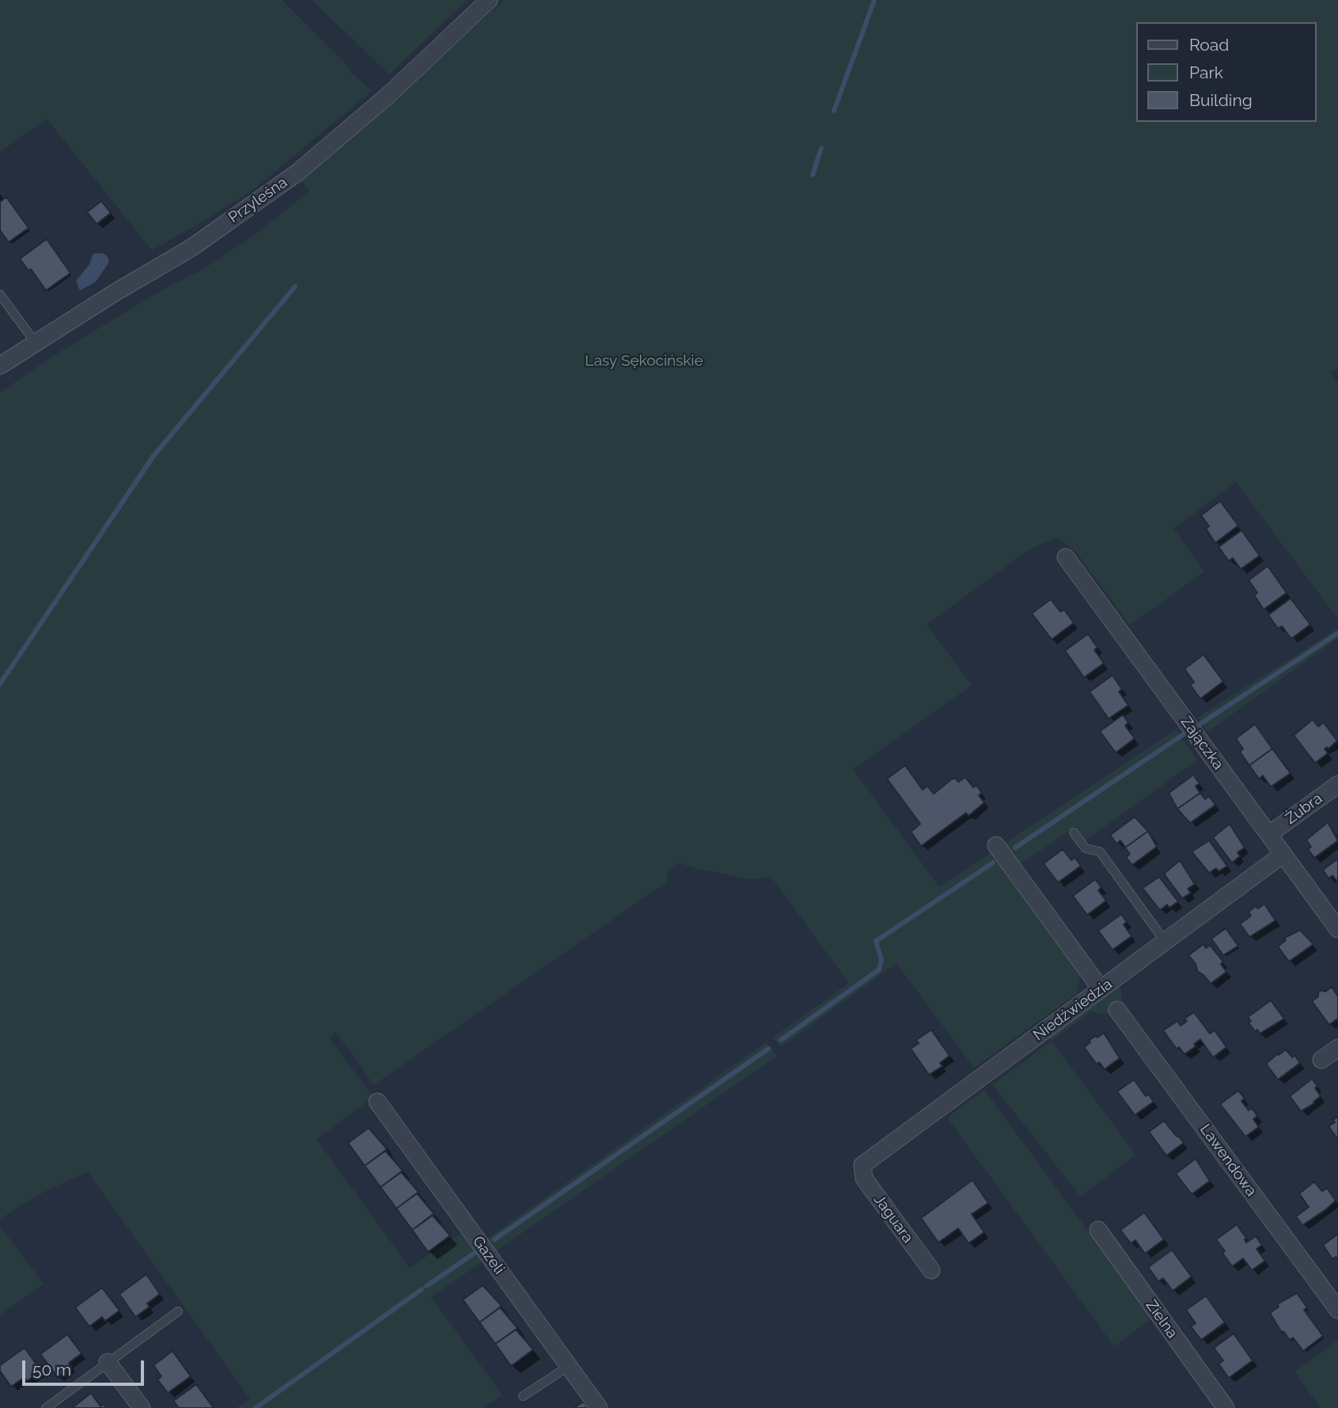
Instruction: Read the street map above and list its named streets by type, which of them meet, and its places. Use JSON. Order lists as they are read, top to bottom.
{
  "streets": {
    "street": [
      "Przyleśna",
      "Zajączka",
      "Żubra",
      "Niedźwiedzia",
      "Lawendowa",
      "Jaguara",
      "Gazeli",
      "Zielna"
    ]
  },
  "crossings": [
    ["Zajączka", "Żubra"],
    ["Zajączka", "Niedźwiedzia"],
    ["Niedźwiedzia", "Jaguara"]
  ],
  "parks": ["Lasy Sękocińskie"],
  "legend": ["Road", "Park", "Building"],
  "scale_bar": "50 m"
}
